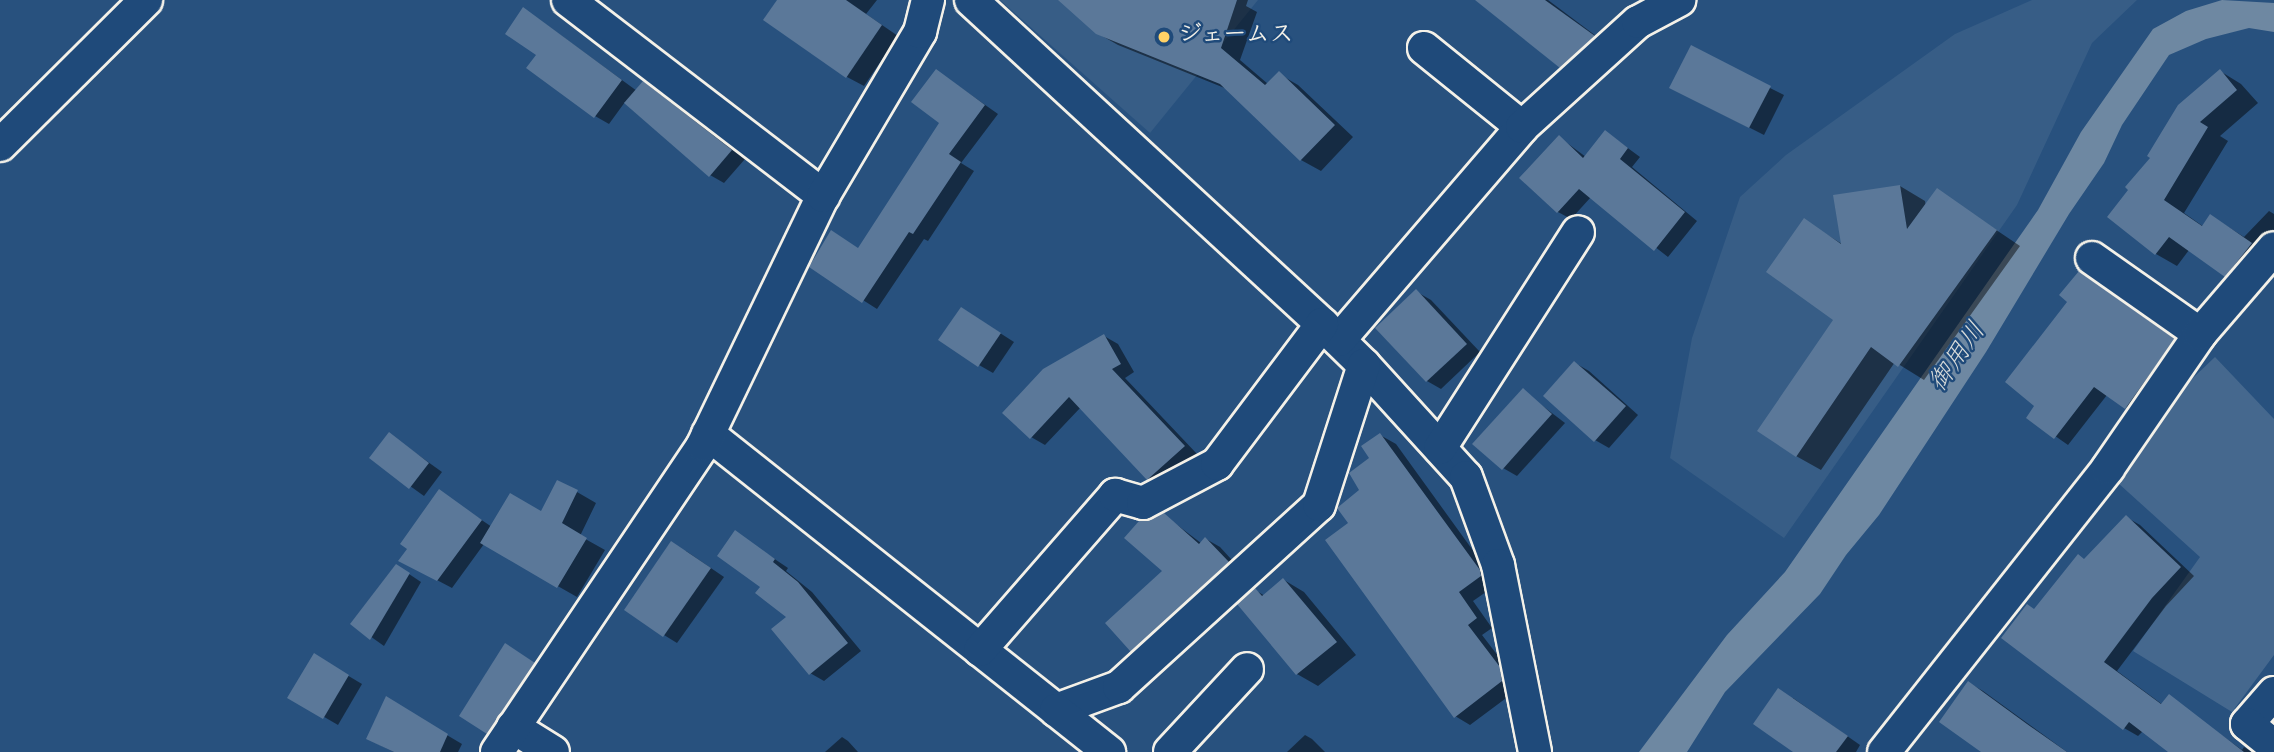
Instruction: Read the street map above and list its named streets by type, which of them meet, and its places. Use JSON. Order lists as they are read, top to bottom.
{
  "water": ["御用川"],
  "places": ["ジェームス"]
}
